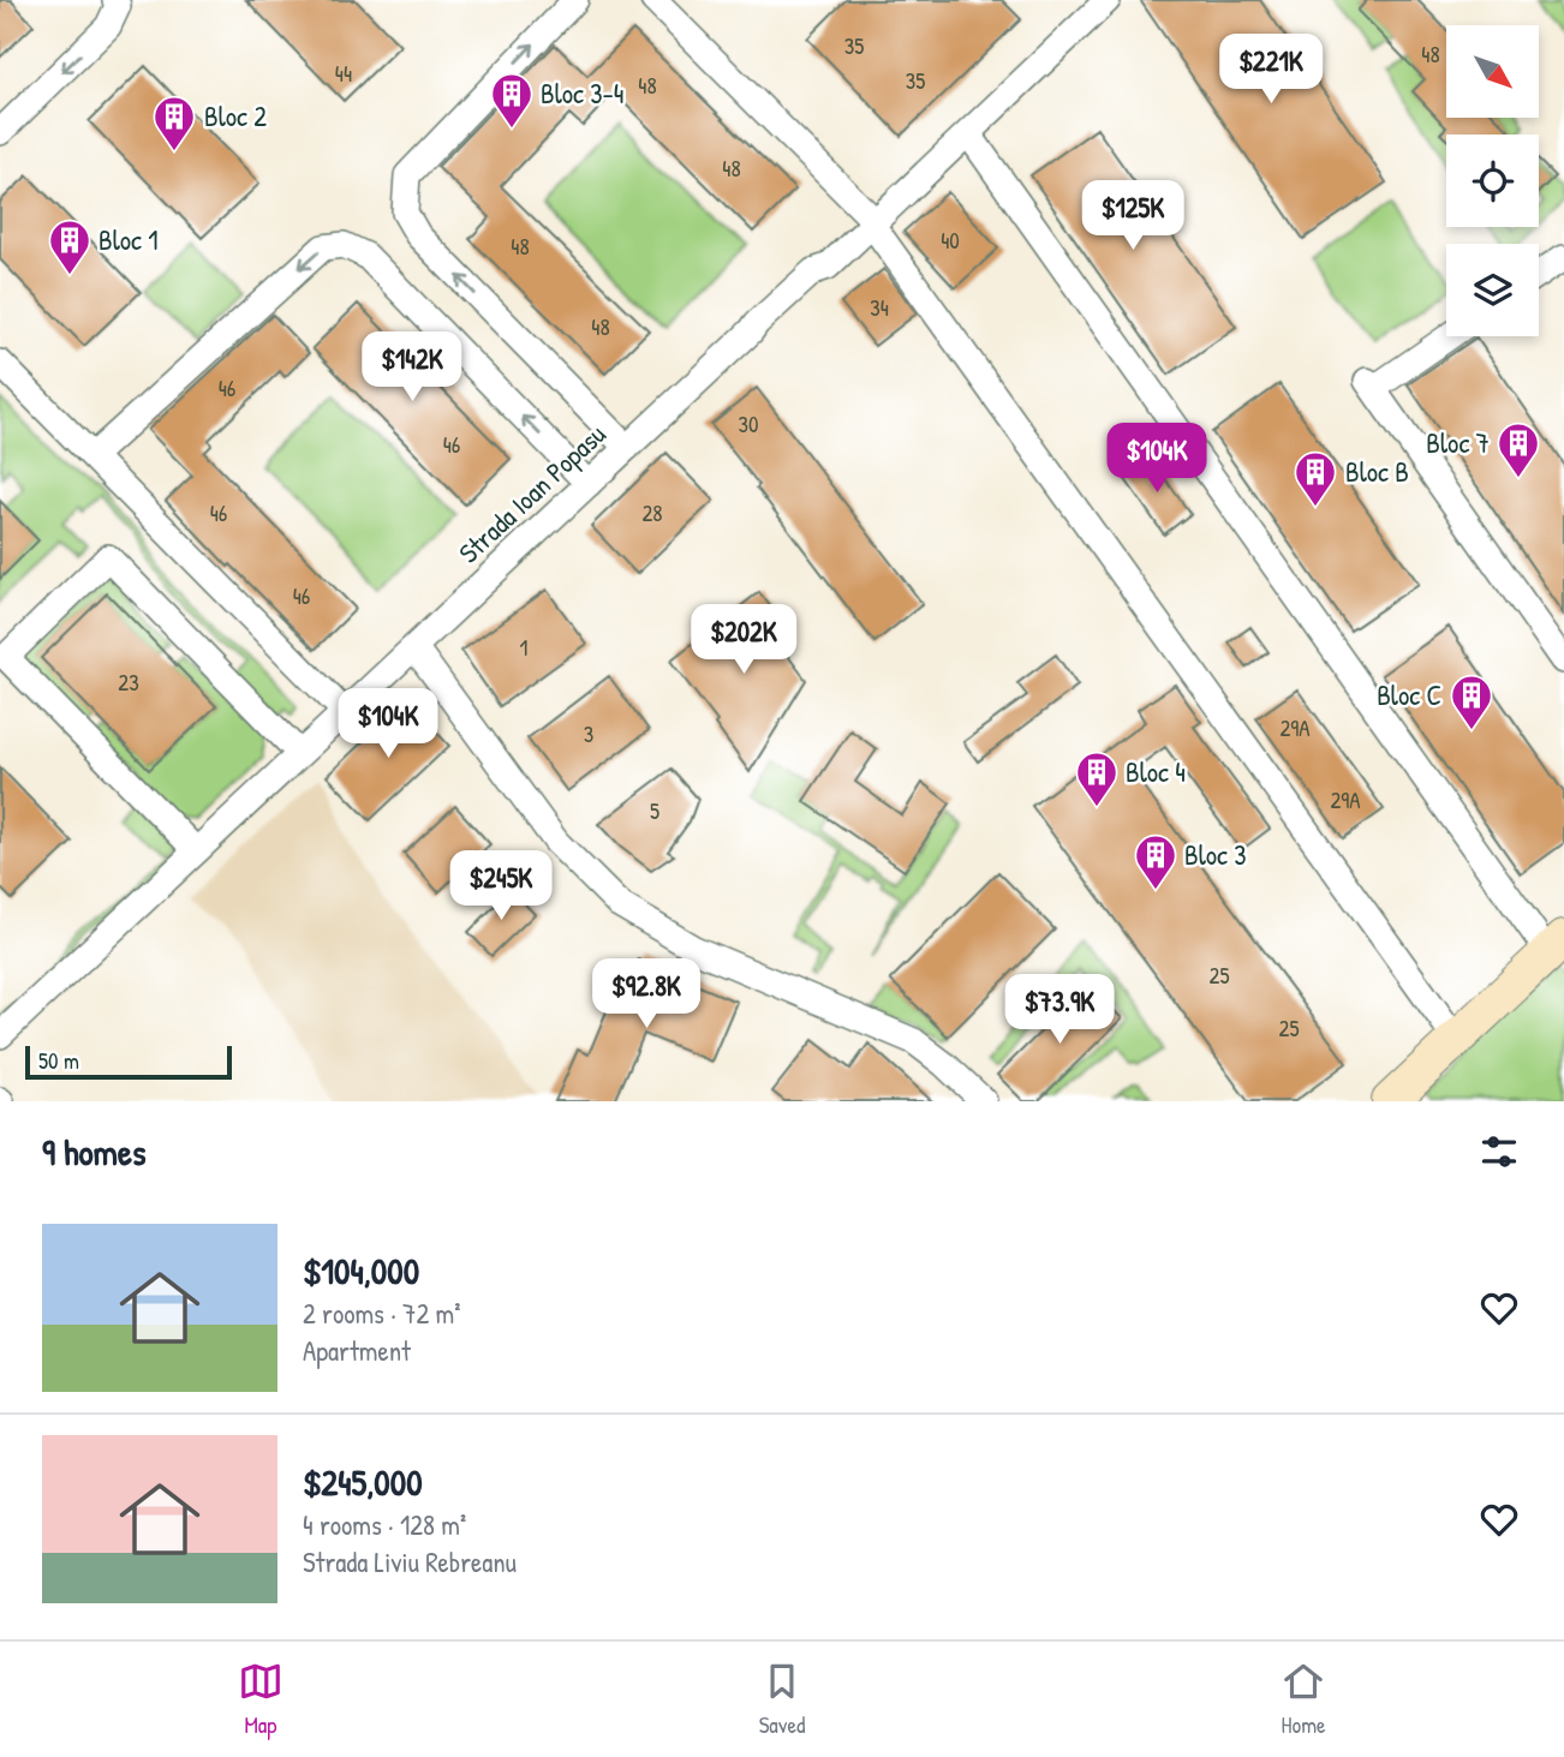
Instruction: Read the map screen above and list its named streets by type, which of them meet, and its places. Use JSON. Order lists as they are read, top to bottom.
{
  "streets": {
    "street": ["Strada Ioan Popasu"]
  },
  "places": {
    "building": [
      "Bloc 3-4",
      "Bloc 2",
      "Bloc 1",
      "Bloc 7",
      "Bloc B",
      "Bloc C",
      "Bloc 4",
      "Bloc 3"
    ]
  },
  "house_numbers": [
    "35",
    "48",
    "44",
    "35",
    "48",
    "48",
    "40",
    "48",
    "34",
    "48",
    "46",
    "30",
    "46",
    "46",
    "28",
    "46",
    "1",
    "23",
    "29A",
    "3",
    "29A",
    "5",
    "25",
    "25"
  ],
  "scale_bar": "50 m",
  "north": "bottom right",
  "page": {
    "price": [
      "$221K",
      "$125K",
      "$142K",
      "$104K",
      "$202K",
      "$104K",
      "$245K",
      "$92.8K",
      "$73.9K"
    ],
    "scale": "50 m",
    "heading": "9 homes",
    "list": [
      {
        "name": "$104,000",
        "note": "2 rooms · 72 m² · Apartment"
      },
      {
        "name": "$245,000",
        "note": "4 rooms · 128 m² · Strada Liviu Rebreanu"
      }
    ],
    "tabs": ["Map", "Saved", "Home"]
  }
}
